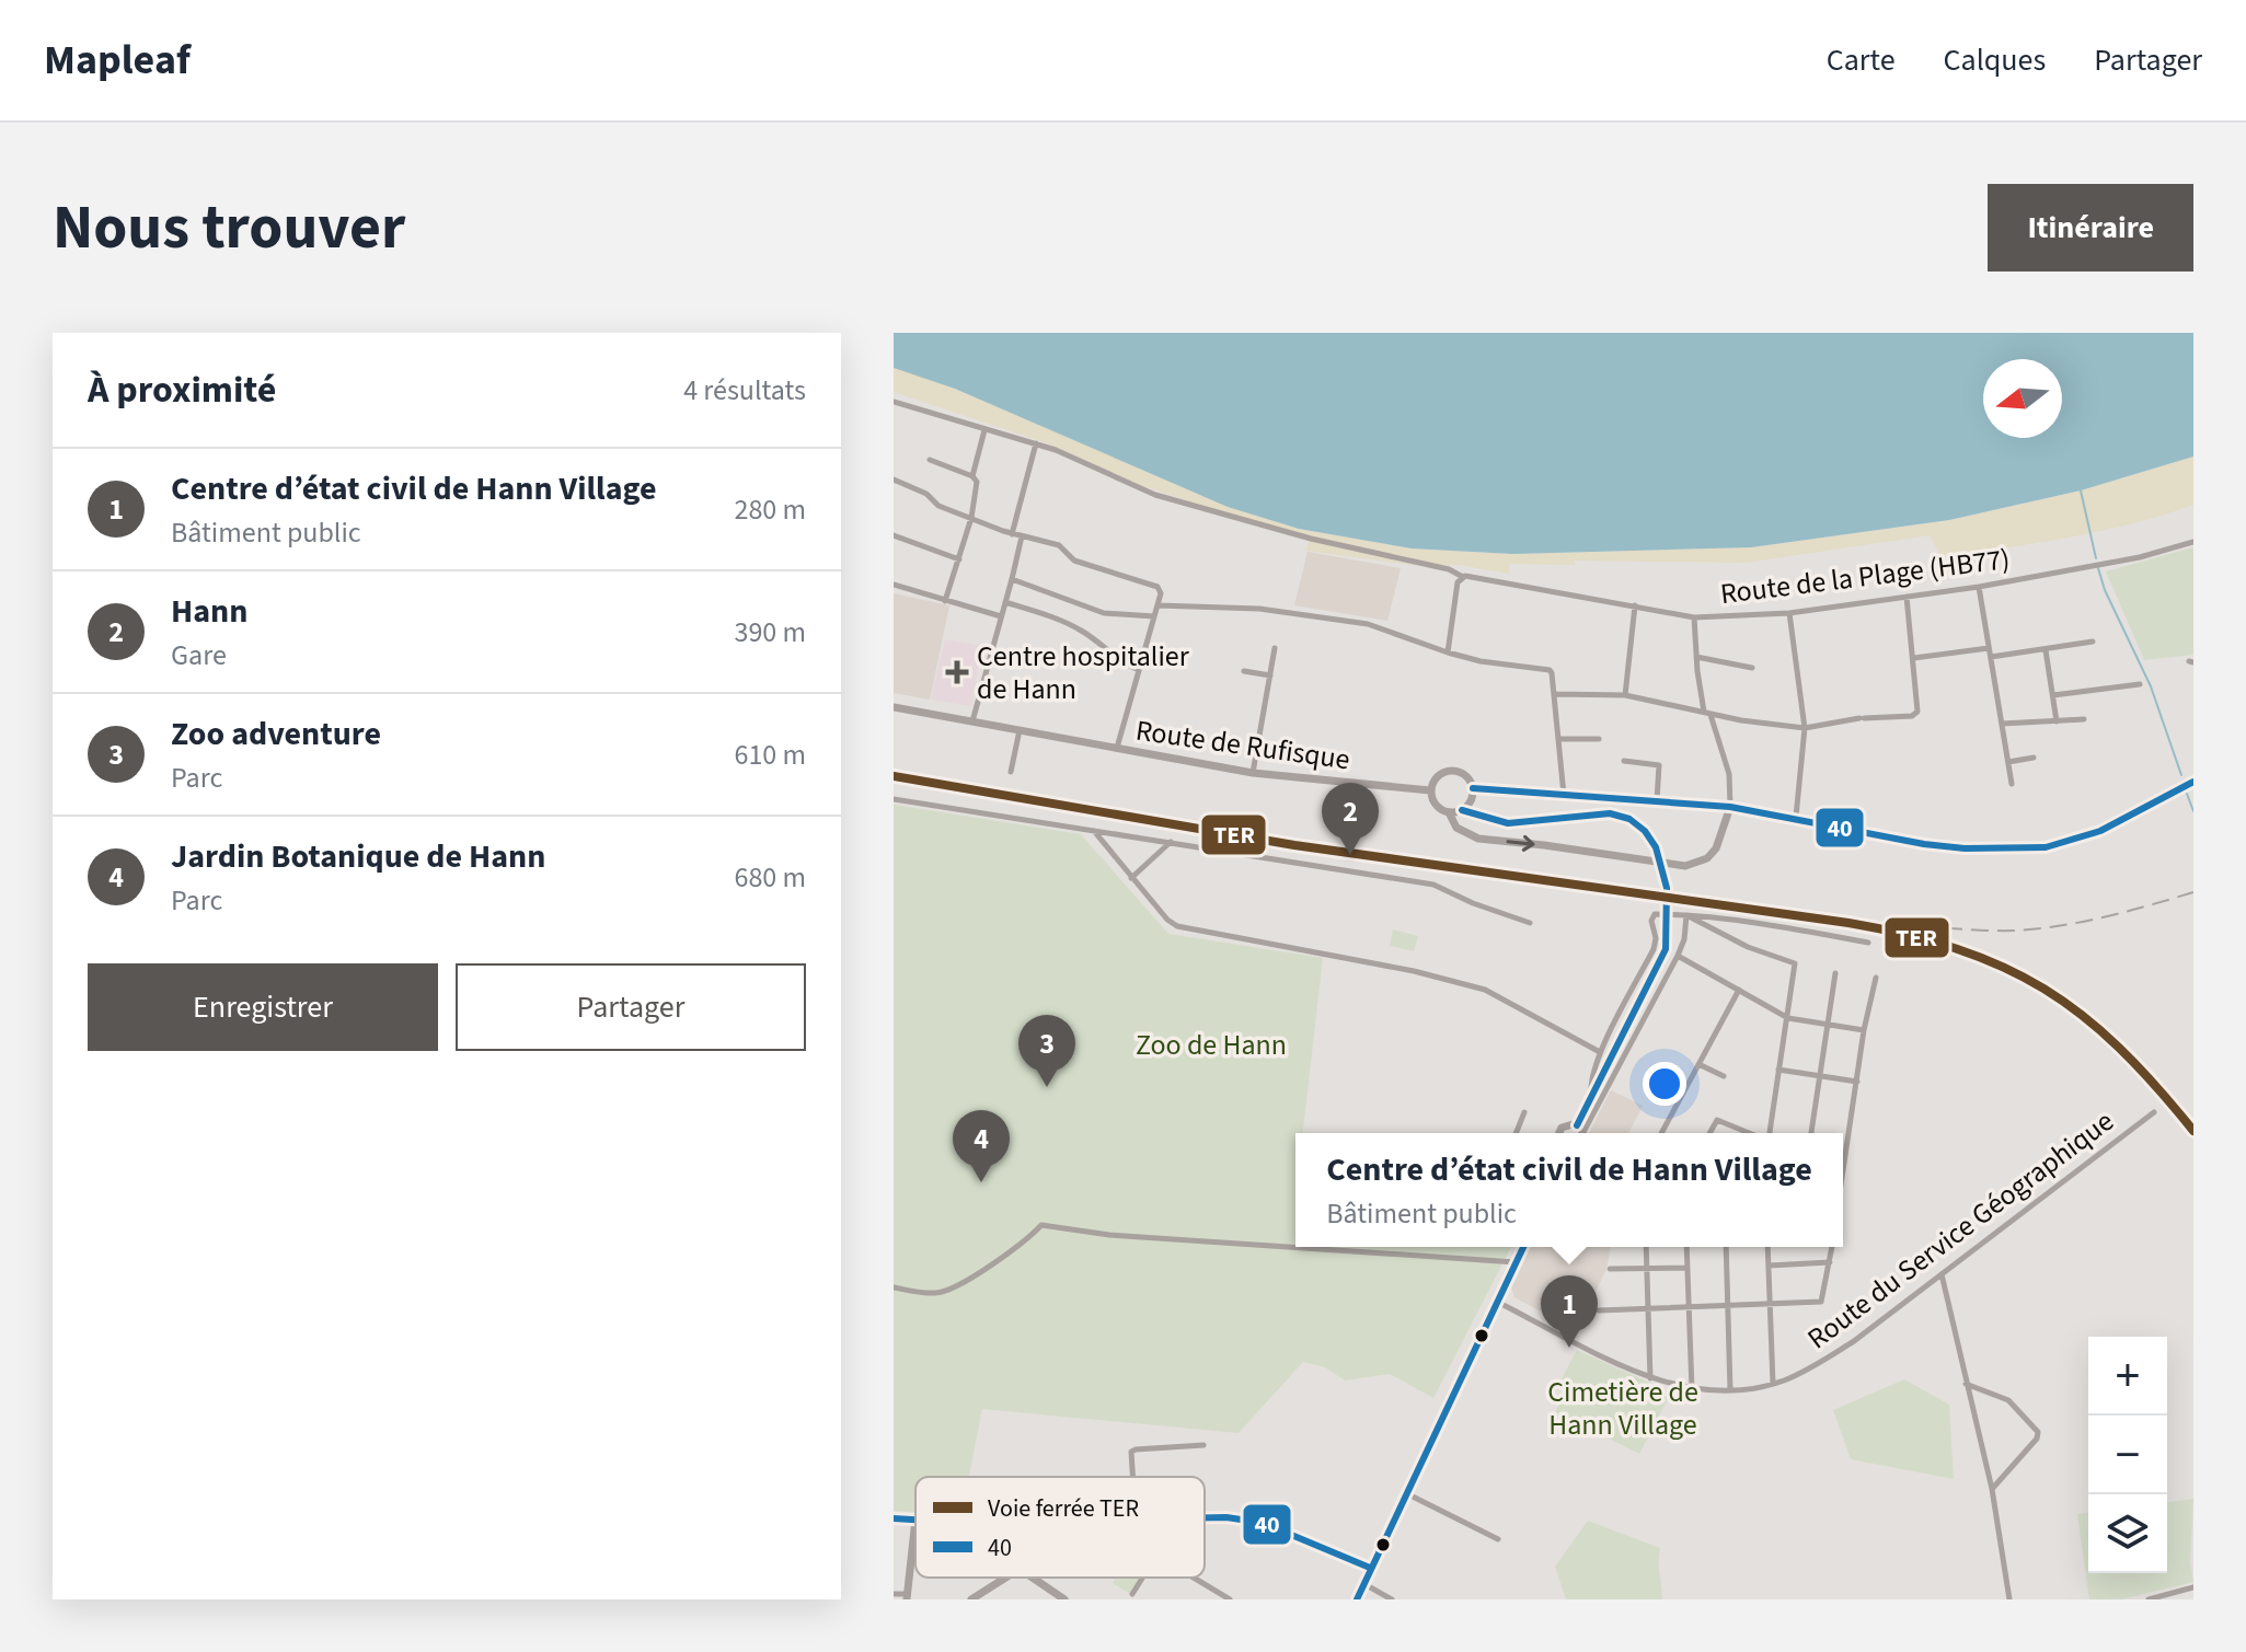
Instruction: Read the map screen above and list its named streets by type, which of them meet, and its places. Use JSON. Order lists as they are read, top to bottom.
{
  "streets": {
    "main road": ["Route de Rufisque"],
    "street": ["Route de la Plage (HB77)", "Route du Service Géographique"]
  },
  "parks": ["Zoo de Hann", "Cimetière de Hann Village"],
  "places": {
    "health": ["Centre hospitalier de Hann"]
  },
  "lines": ["rail line TER", "transit line 40"],
  "legend": ["Voie ferrée TER", "40"],
  "north": "left",
  "page": {
    "header": "Mapleaf",
    "nav": ["Carte", "Calques", "Partager"],
    "buttons": [
      "Itinéraire",
      ["Enregistrer", "Partager"]
    ],
    "title": "Nous trouver",
    "heading": ["À proximité", "4 résultats"],
    "list": [
      {
        "mark": "1",
        "name": "Centre d’état civil de Hann Village",
        "note": "Bâtiment public",
        "value": "280 m"
      },
      {
        "mark": "2",
        "name": "Hann",
        "note": "Gare",
        "value": "390 m"
      },
      {
        "mark": "3",
        "name": "Zoo adventure",
        "note": "Parc",
        "value": "610 m"
      },
      {
        "mark": "4",
        "name": "Jardin Botanique de Hann",
        "note": "Parc",
        "value": "680 m"
      }
    ],
    "pins": [
      "2",
      "3",
      "4",
      "1"
    ],
    "popup": ["Centre d’état civil de Hann Village", "Bâtiment public"],
    "map_buttons": ["+", "−"]
  }
}
